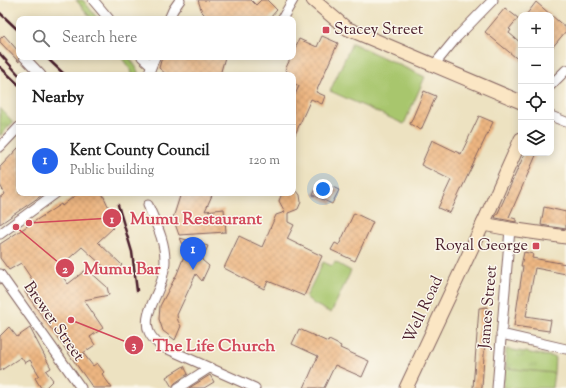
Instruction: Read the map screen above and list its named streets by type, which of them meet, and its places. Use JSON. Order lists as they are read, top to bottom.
{
  "streets": {
    "main road": ["Well Road"],
    "street": ["James Street", "Brewer Street"]
  },
  "places": {
    "transit": ["Stacey Street", "Royal George"],
    "other": ["Mumu Restaurant", "Mumu Bar", "The Life Church"]
  },
  "page": {
    "map_buttons": ["+", "−"],
    "search": "Search here",
    "heading": "Nearby",
    "list": [
      {
        "mark": "1",
        "name": "Kent County Council",
        "note": "Public building",
        "value": "120 m"
      }
    ],
    "pins": "1"
  }
}
